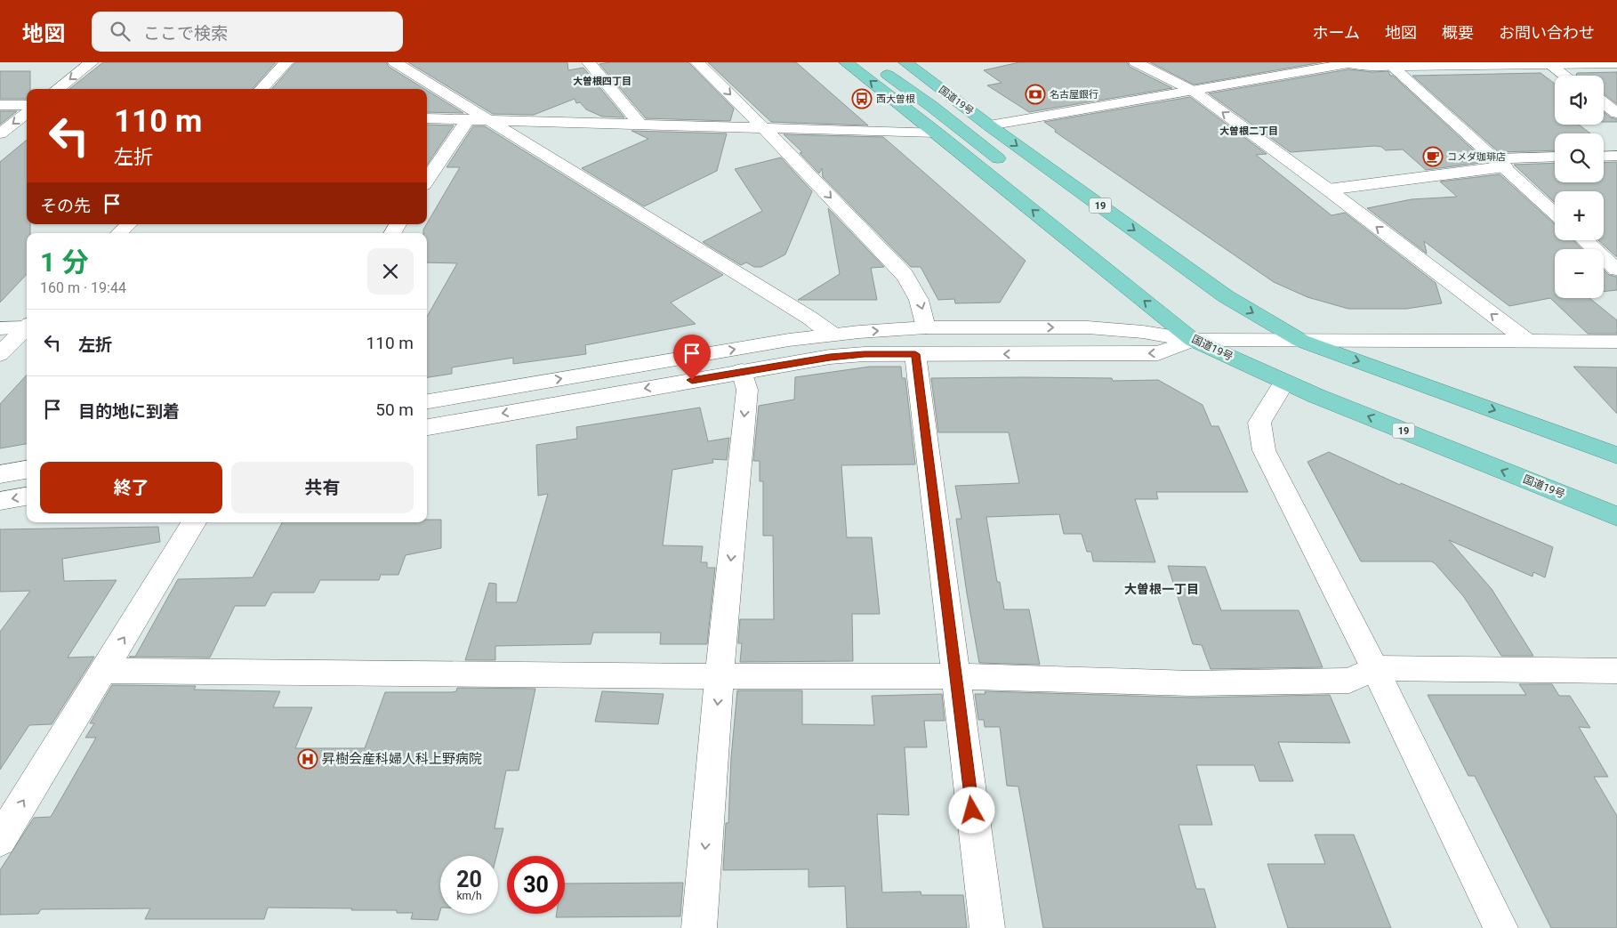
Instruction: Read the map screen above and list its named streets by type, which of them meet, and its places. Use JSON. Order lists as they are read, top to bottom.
{
  "streets": {
    "highway": ["国道19号", "19"]
  },
  "districts": ["大曽根四丁目", "大曽根二丁目", "大曽根一丁目"],
  "places": {
    "bank": ["名古屋銀行"],
    "bus stop": ["西大曽根"],
    "cafe": ["コメダ珈琲店"],
    "hospital": ["昇樹会産科婦人科上野病院"]
  },
  "page": {
    "header": "地図",
    "search": "ここで検索",
    "nav": [
      "ホーム",
      "地図",
      "概要",
      "お問い合わせ"
    ],
    "map_buttons": ["+", "−"],
    "turn": ["110 m", "左折"],
    "then": "その先",
    "heading": ["1 分", "160 m · 19:44"],
    "list": [
      {
        "name": "左折",
        "value": "110 m"
      },
      {
        "name": "目的地に到着",
        "value": "50 m"
      }
    ],
    "buttons": ["終了", "共有"],
    "speed": "20 km/h",
    "limit": "30"
  }
}
